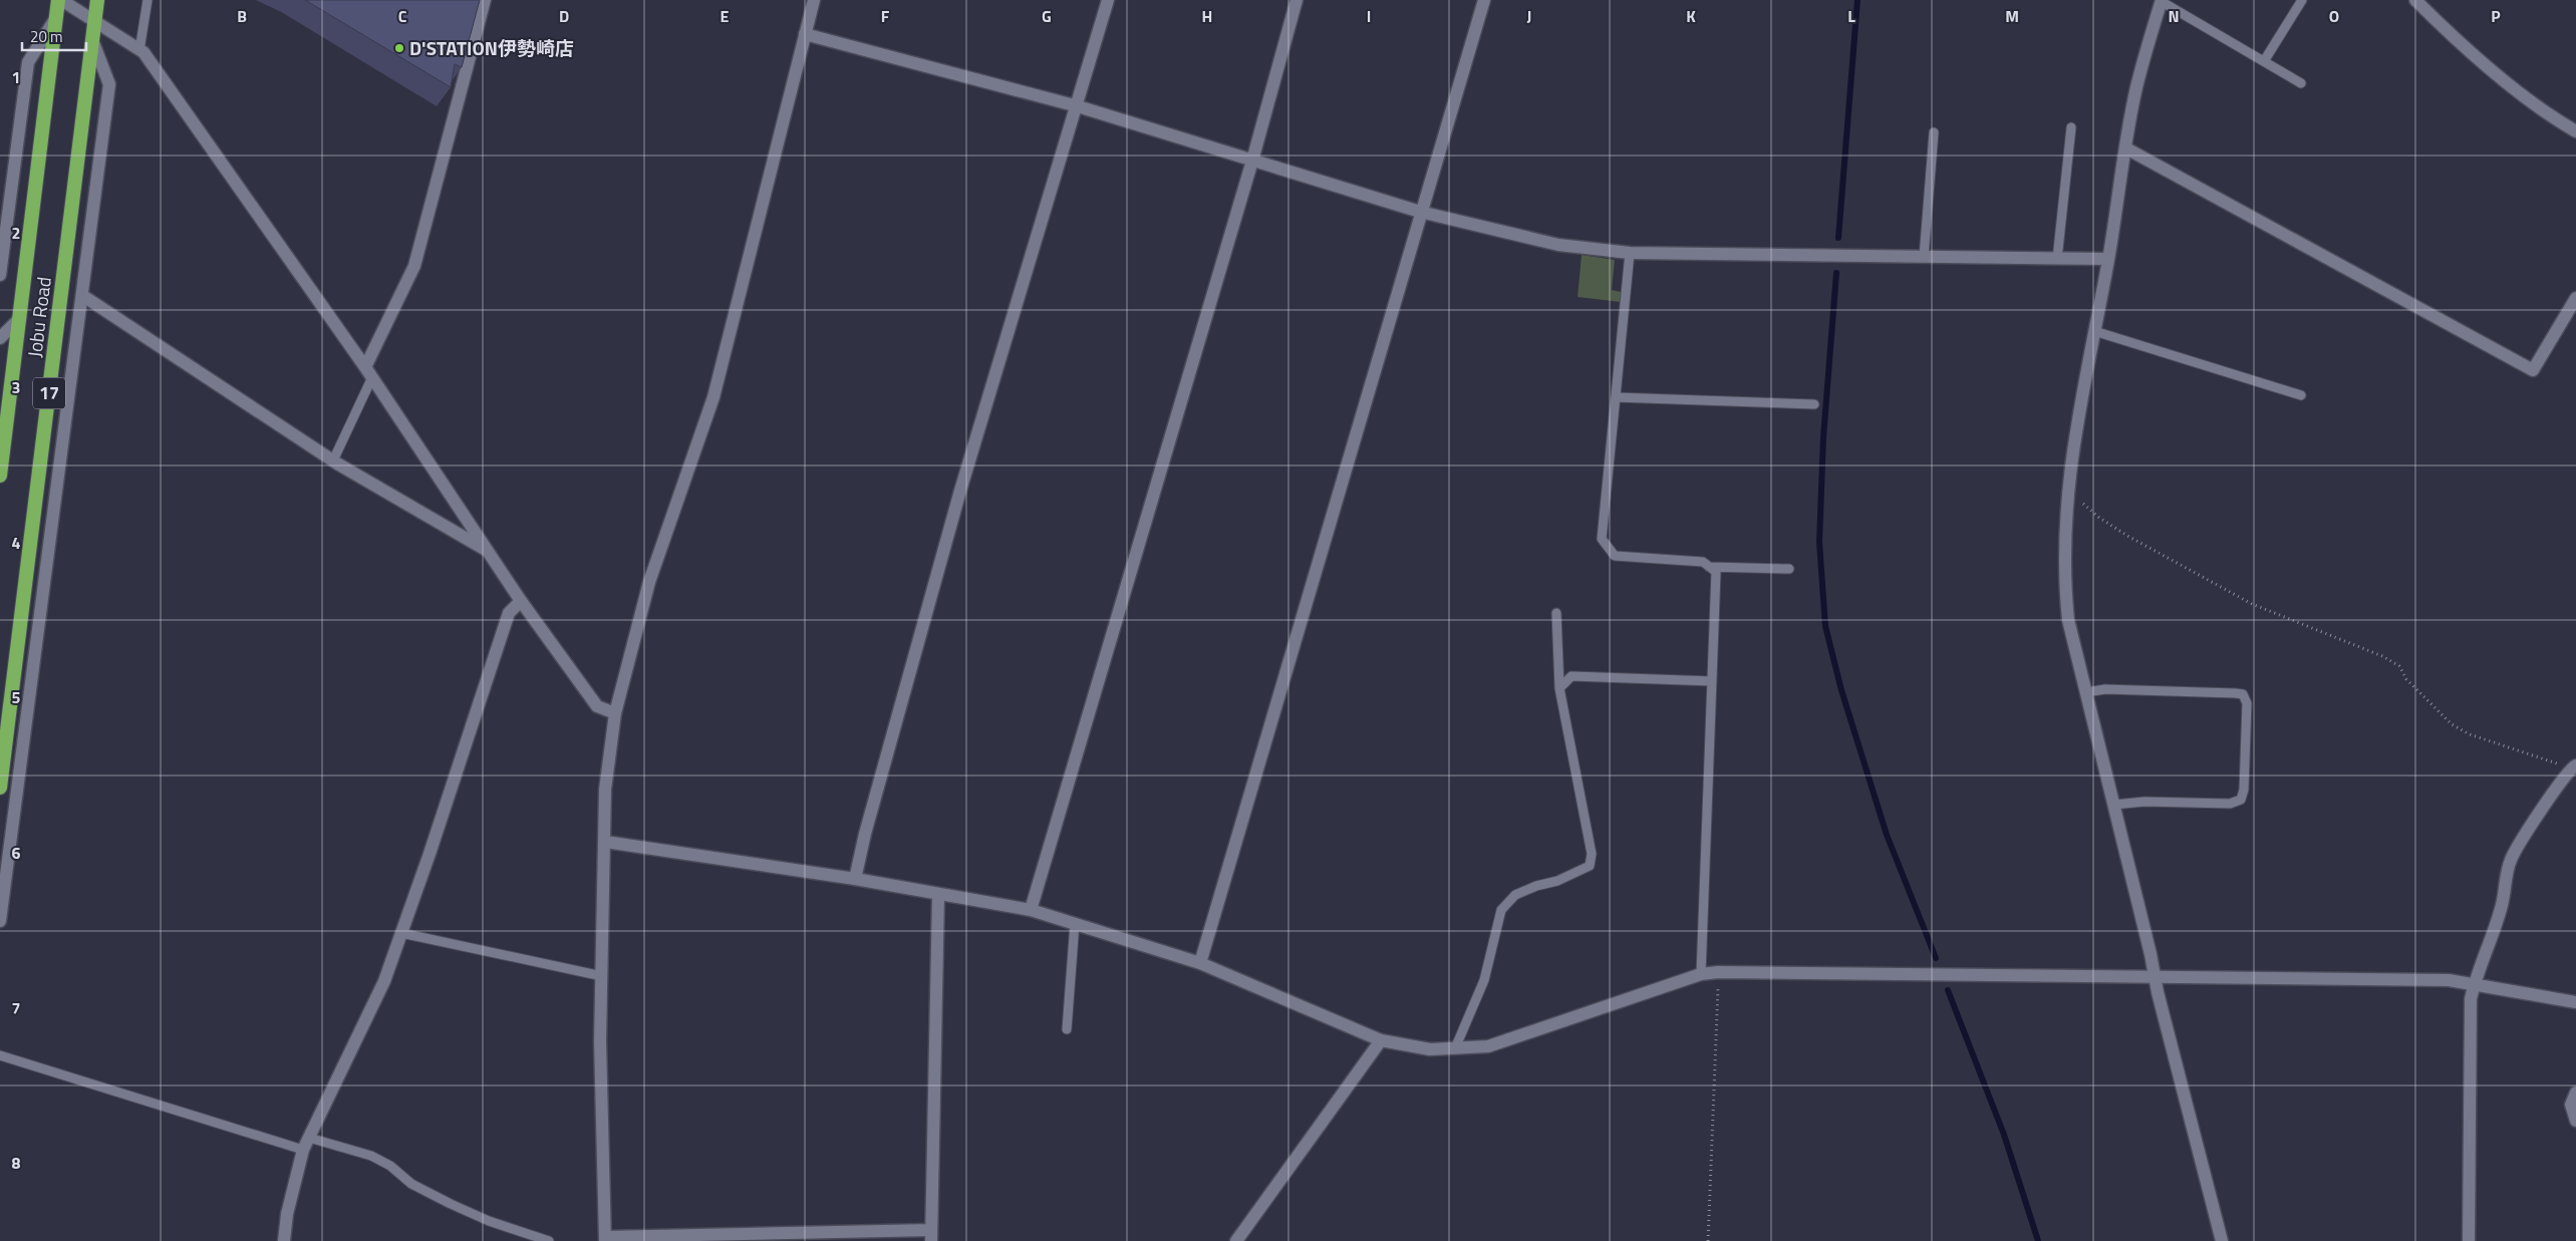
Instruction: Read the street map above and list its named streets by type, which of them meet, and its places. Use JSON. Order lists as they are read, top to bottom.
{
  "streets": {
    "highway": ["Jobu Road", "17"]
  },
  "places": ["D'STATION伊勢崎店"],
  "scale_bar": "20 m",
  "grid": {
    "columns": [
      "B",
      "C",
      "D",
      "E",
      "F",
      "G",
      "H",
      "I",
      "J",
      "K",
      "L",
      "M",
      "N",
      "O",
      "P"
    ],
    "rows": [
      "1",
      "2",
      "3",
      "4",
      "5",
      "6",
      "7",
      "8"
    ]
  }
}
